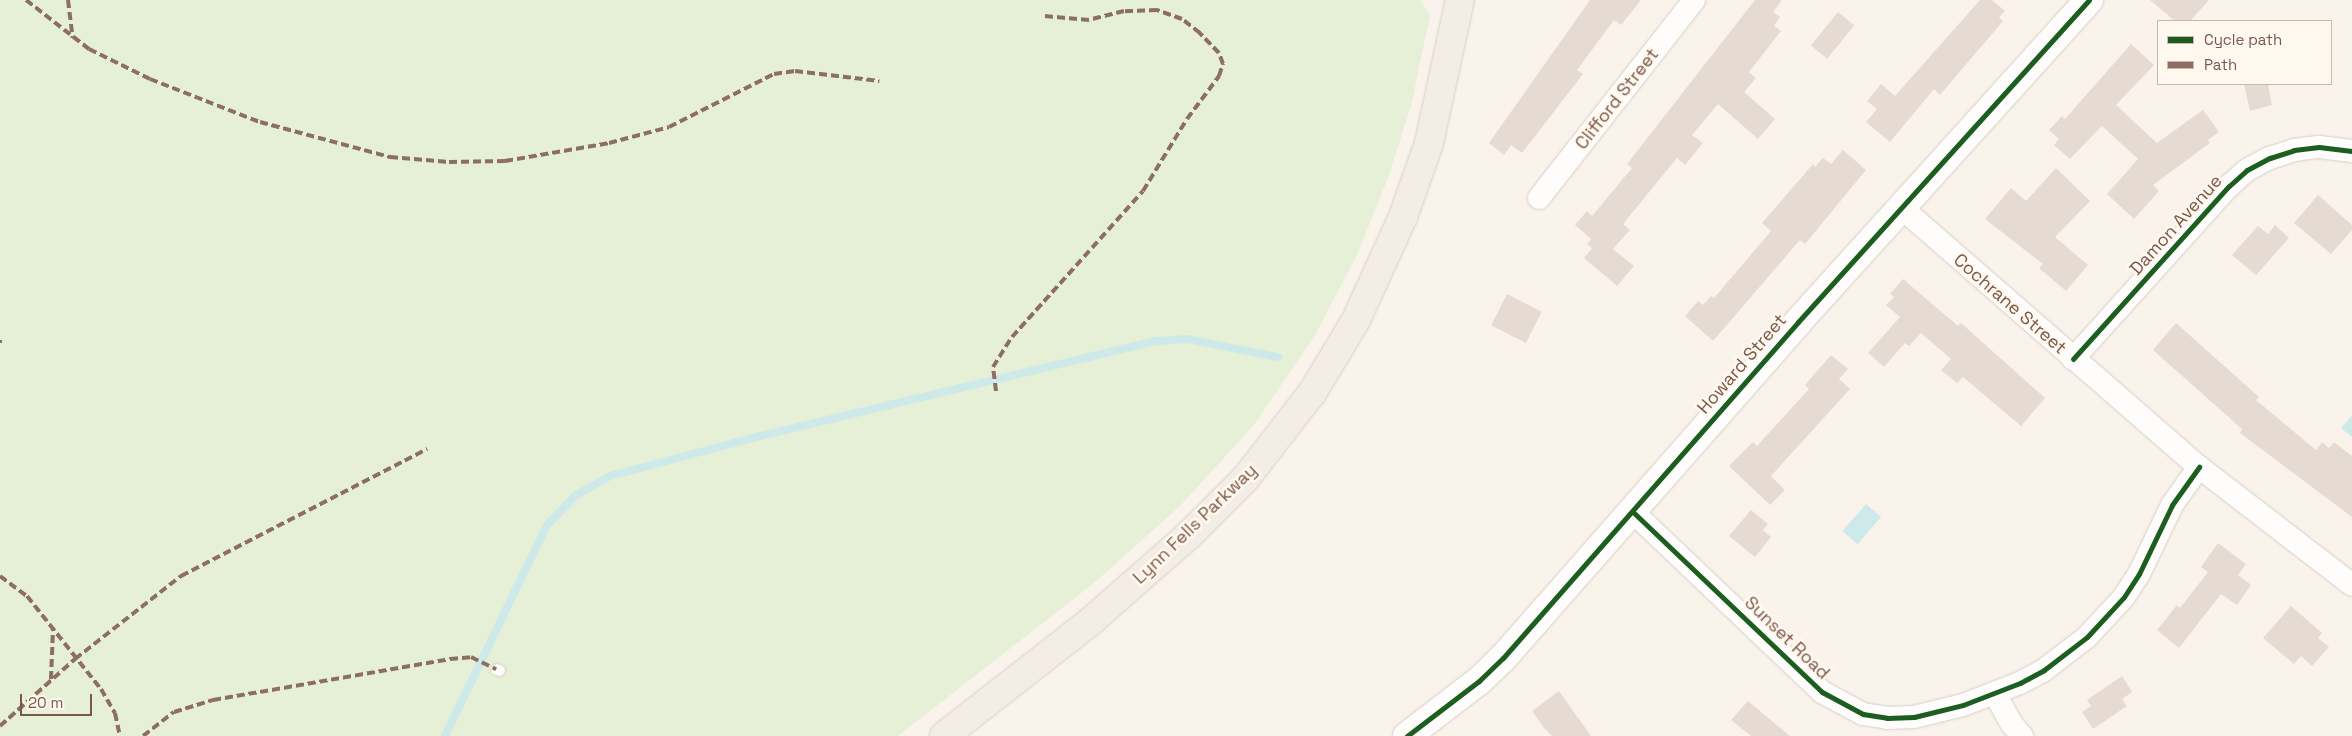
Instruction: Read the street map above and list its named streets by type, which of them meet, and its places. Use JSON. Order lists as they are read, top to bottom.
{
  "streets": {
    "main road": ["Lynn Fells Parkway"],
    "street": [
      "Clifford Street",
      "Damon Avenue",
      "Cochrane Street",
      "Howard Street",
      "Sunset Road"
    ]
  },
  "crossings": [
    ["Damon Avenue", "Cochrane Street"],
    ["Cochrane Street", "Howard Street"],
    ["Cochrane Street", "Sunset Road"],
    ["Howard Street", "Sunset Road"]
  ],
  "legend": ["Cycle path", "Path"],
  "scale_bar": "20 m"
}
